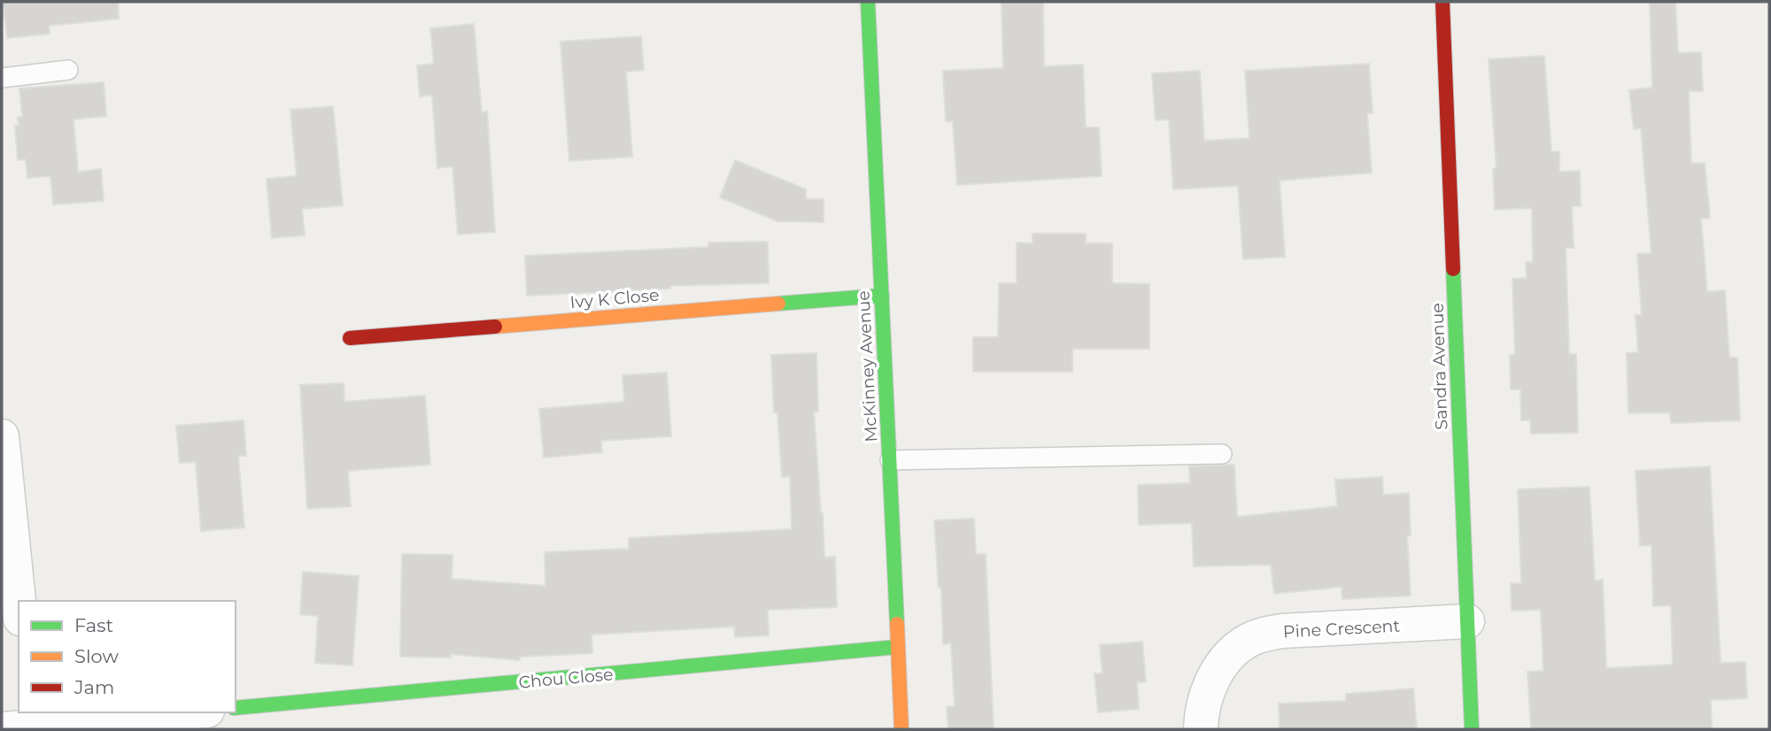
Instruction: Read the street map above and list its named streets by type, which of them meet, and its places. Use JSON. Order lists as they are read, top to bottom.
{
  "streets": {
    "street": [
      "Ivy K Close",
      "McKinney Avenue",
      "Sandra Avenue",
      "Pine Crescent",
      "Chou Close"
    ]
  },
  "crossings": [
    ["Ivy K Close", "McKinney Avenue"],
    ["McKinney Avenue", "Chou Close"],
    ["Sandra Avenue", "Pine Crescent"]
  ],
  "legend": ["Fast", "Slow", "Jam"]
}
